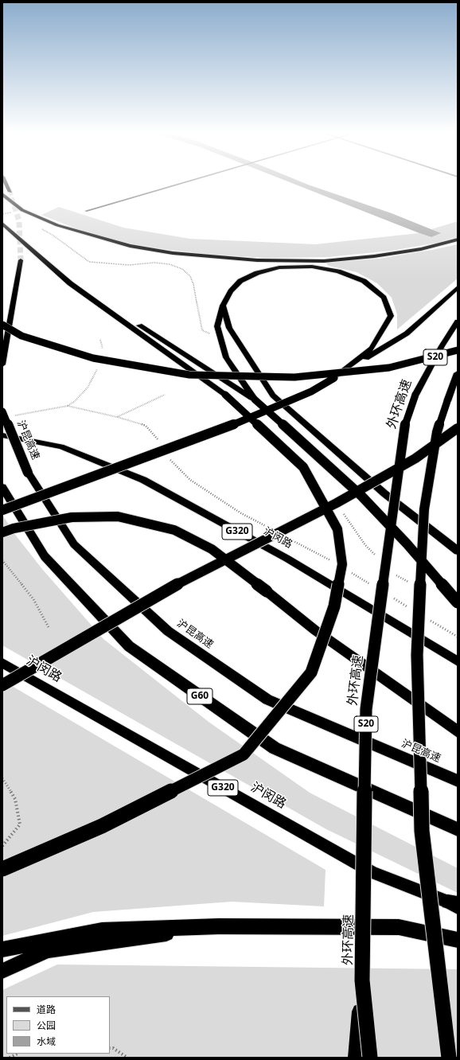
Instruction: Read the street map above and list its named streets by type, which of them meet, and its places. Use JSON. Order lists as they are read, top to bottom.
{
  "streets": {
    "highway": [
      "S20",
      "外环高速",
      "沪昆高速",
      "G320",
      "沪闵路",
      "G60"
    ]
  },
  "legend": ["道路", "公园", "水域"]
}
